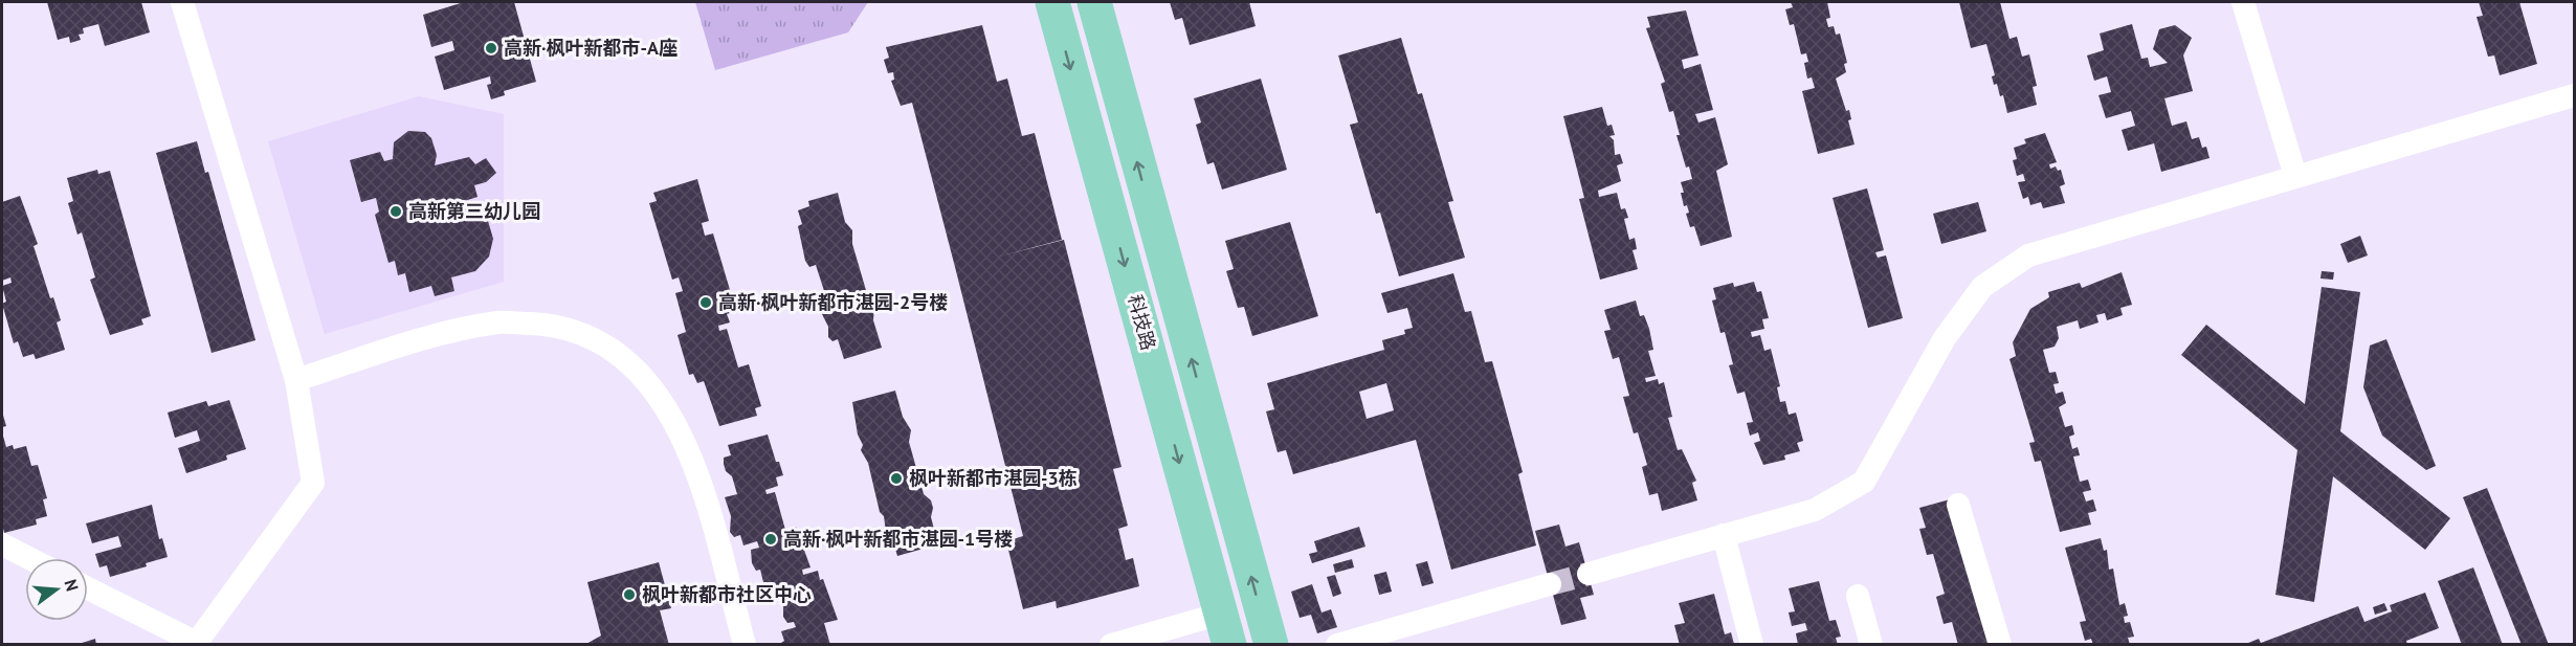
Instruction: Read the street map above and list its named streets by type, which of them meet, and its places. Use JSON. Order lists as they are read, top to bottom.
{
  "streets": {
    "main road": ["科技路"]
  },
  "places": [
    "高新·枫叶新都市-A座",
    "高新第三幼儿园",
    "高新·枫叶新都市湛园-2号楼",
    "枫叶新都市湛园-3栋",
    "高新·枫叶新都市湛园-1号楼",
    "枫叶新都市社区中心"
  ],
  "north": "right"
}
